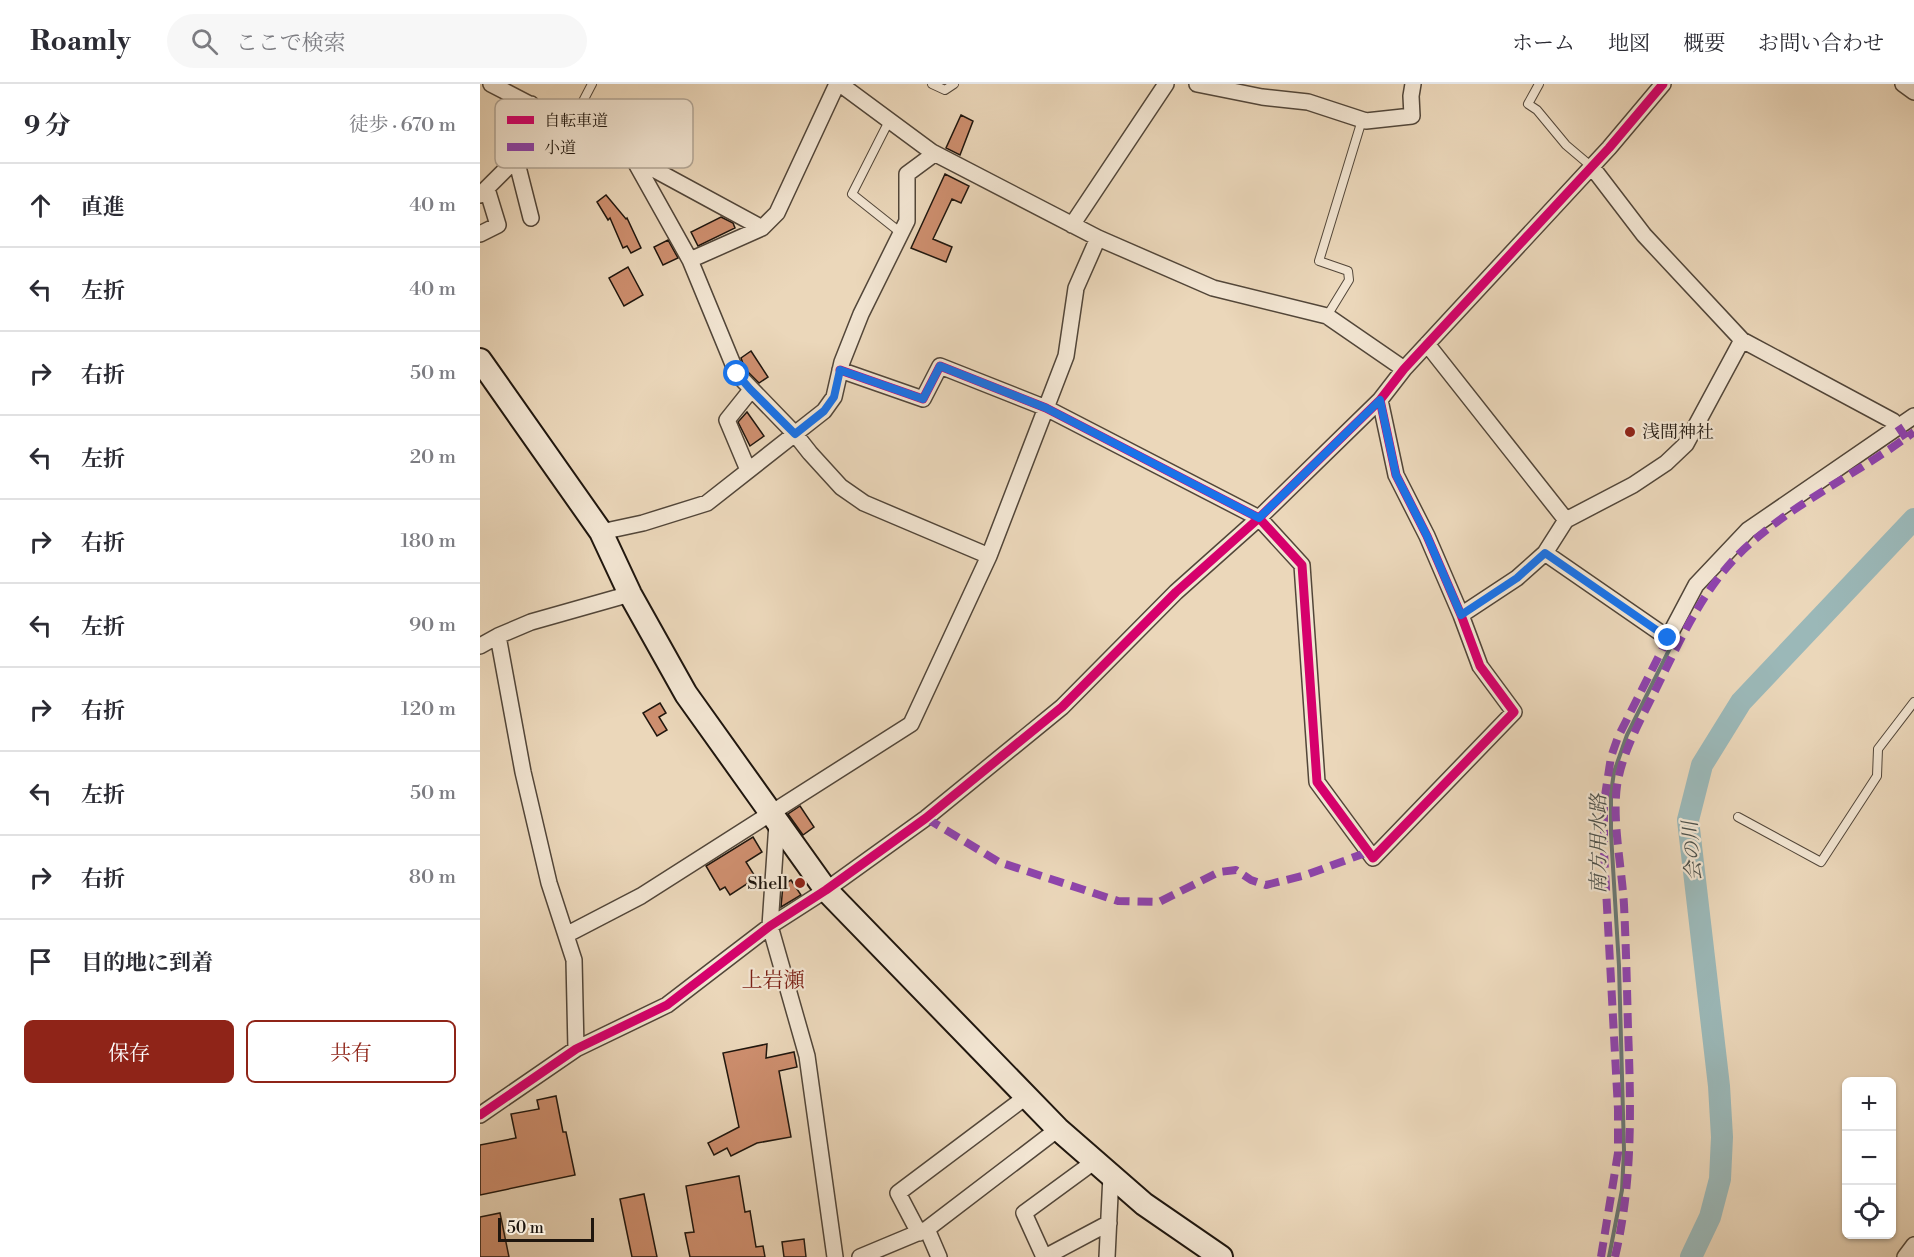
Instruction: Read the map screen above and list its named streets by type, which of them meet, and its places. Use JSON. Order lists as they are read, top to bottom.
{
  "districts": ["上岩瀬"],
  "water": ["南方用水路", "会の川"],
  "places": ["浅間神社", "Shell"],
  "legend": ["自転車道", "小道"],
  "scale_bar": "50 m",
  "page": {
    "header": "Roamly",
    "search": "ここで検索",
    "nav": [
      "ホーム",
      "地図",
      "概要",
      "お問い合わせ"
    ],
    "heading": ["9 分", "徒歩 · 670 m"],
    "list": [
      ["直進", "40 m"],
      ["左折", "40 m"],
      ["右折", "50 m"],
      ["左折", "20 m"],
      ["右折", "180 m"],
      ["左折", "90 m"],
      ["右折", "120 m"],
      ["左折", "50 m"],
      ["右折", "80 m"],
      "目的地に到着"
    ],
    "buttons": ["保存", "共有"],
    "map_buttons": ["+", "−"],
    "scale": "50 m"
  }
}
